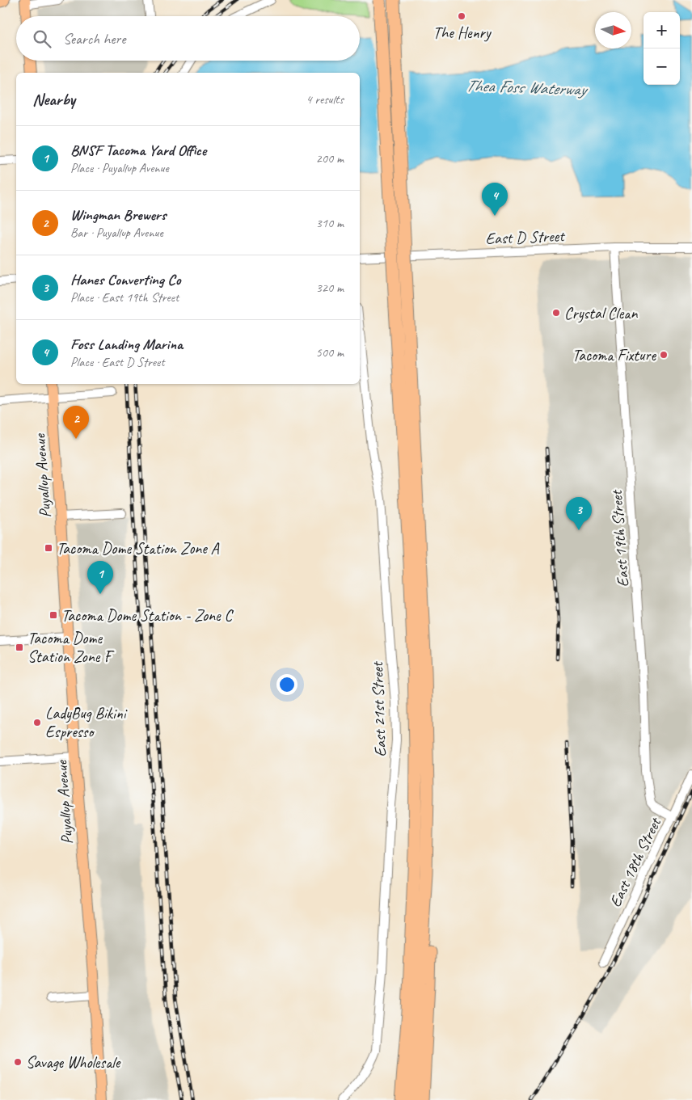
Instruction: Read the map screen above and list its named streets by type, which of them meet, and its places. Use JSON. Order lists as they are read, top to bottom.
{
  "streets": {
    "main road": ["Puyallup Avenue"],
    "street": [
      "East D Street",
      "East 19th Street",
      "East 21st Street",
      "East 18th Street"
    ]
  },
  "crossings": [
    ["East D Street", "East 19th Street"],
    ["East 19th Street", "East 18th Street"]
  ],
  "water": ["Thea Foss Waterway"],
  "places": {
    "other": [
      "The Henry",
      "Crystal Clean",
      "Tacoma Fixture",
      "LadyBug Bikini Espresso",
      "Savage Wholesale"
    ],
    "transit": ["Tacoma Dome Station Zone A", "Tacoma Dome Station - Zone C", "Tacoma Dome Station Zone F"]
  },
  "north": "right",
  "page": {
    "map_buttons": ["+", "−"],
    "search": "Search here",
    "heading": ["Nearby", "4 results"],
    "list": [
      {
        "mark": "1",
        "name": "BNSF Tacoma Yard Office",
        "note": "Place · Puyallup Avenue",
        "value": "200 m"
      },
      {
        "mark": "2",
        "name": "Wingman Brewers",
        "note": "Bar · Puyallup Avenue",
        "value": "310 m"
      },
      {
        "mark": "3",
        "name": "Hanes Converting Co",
        "note": "Place · East 19th Street",
        "value": "320 m"
      },
      {
        "mark": "4",
        "name": "Foss Landing Marina",
        "note": "Place · East D Street",
        "value": "500 m"
      }
    ],
    "pins": [
      "4",
      "2",
      "3",
      "1"
    ]
  }
}
